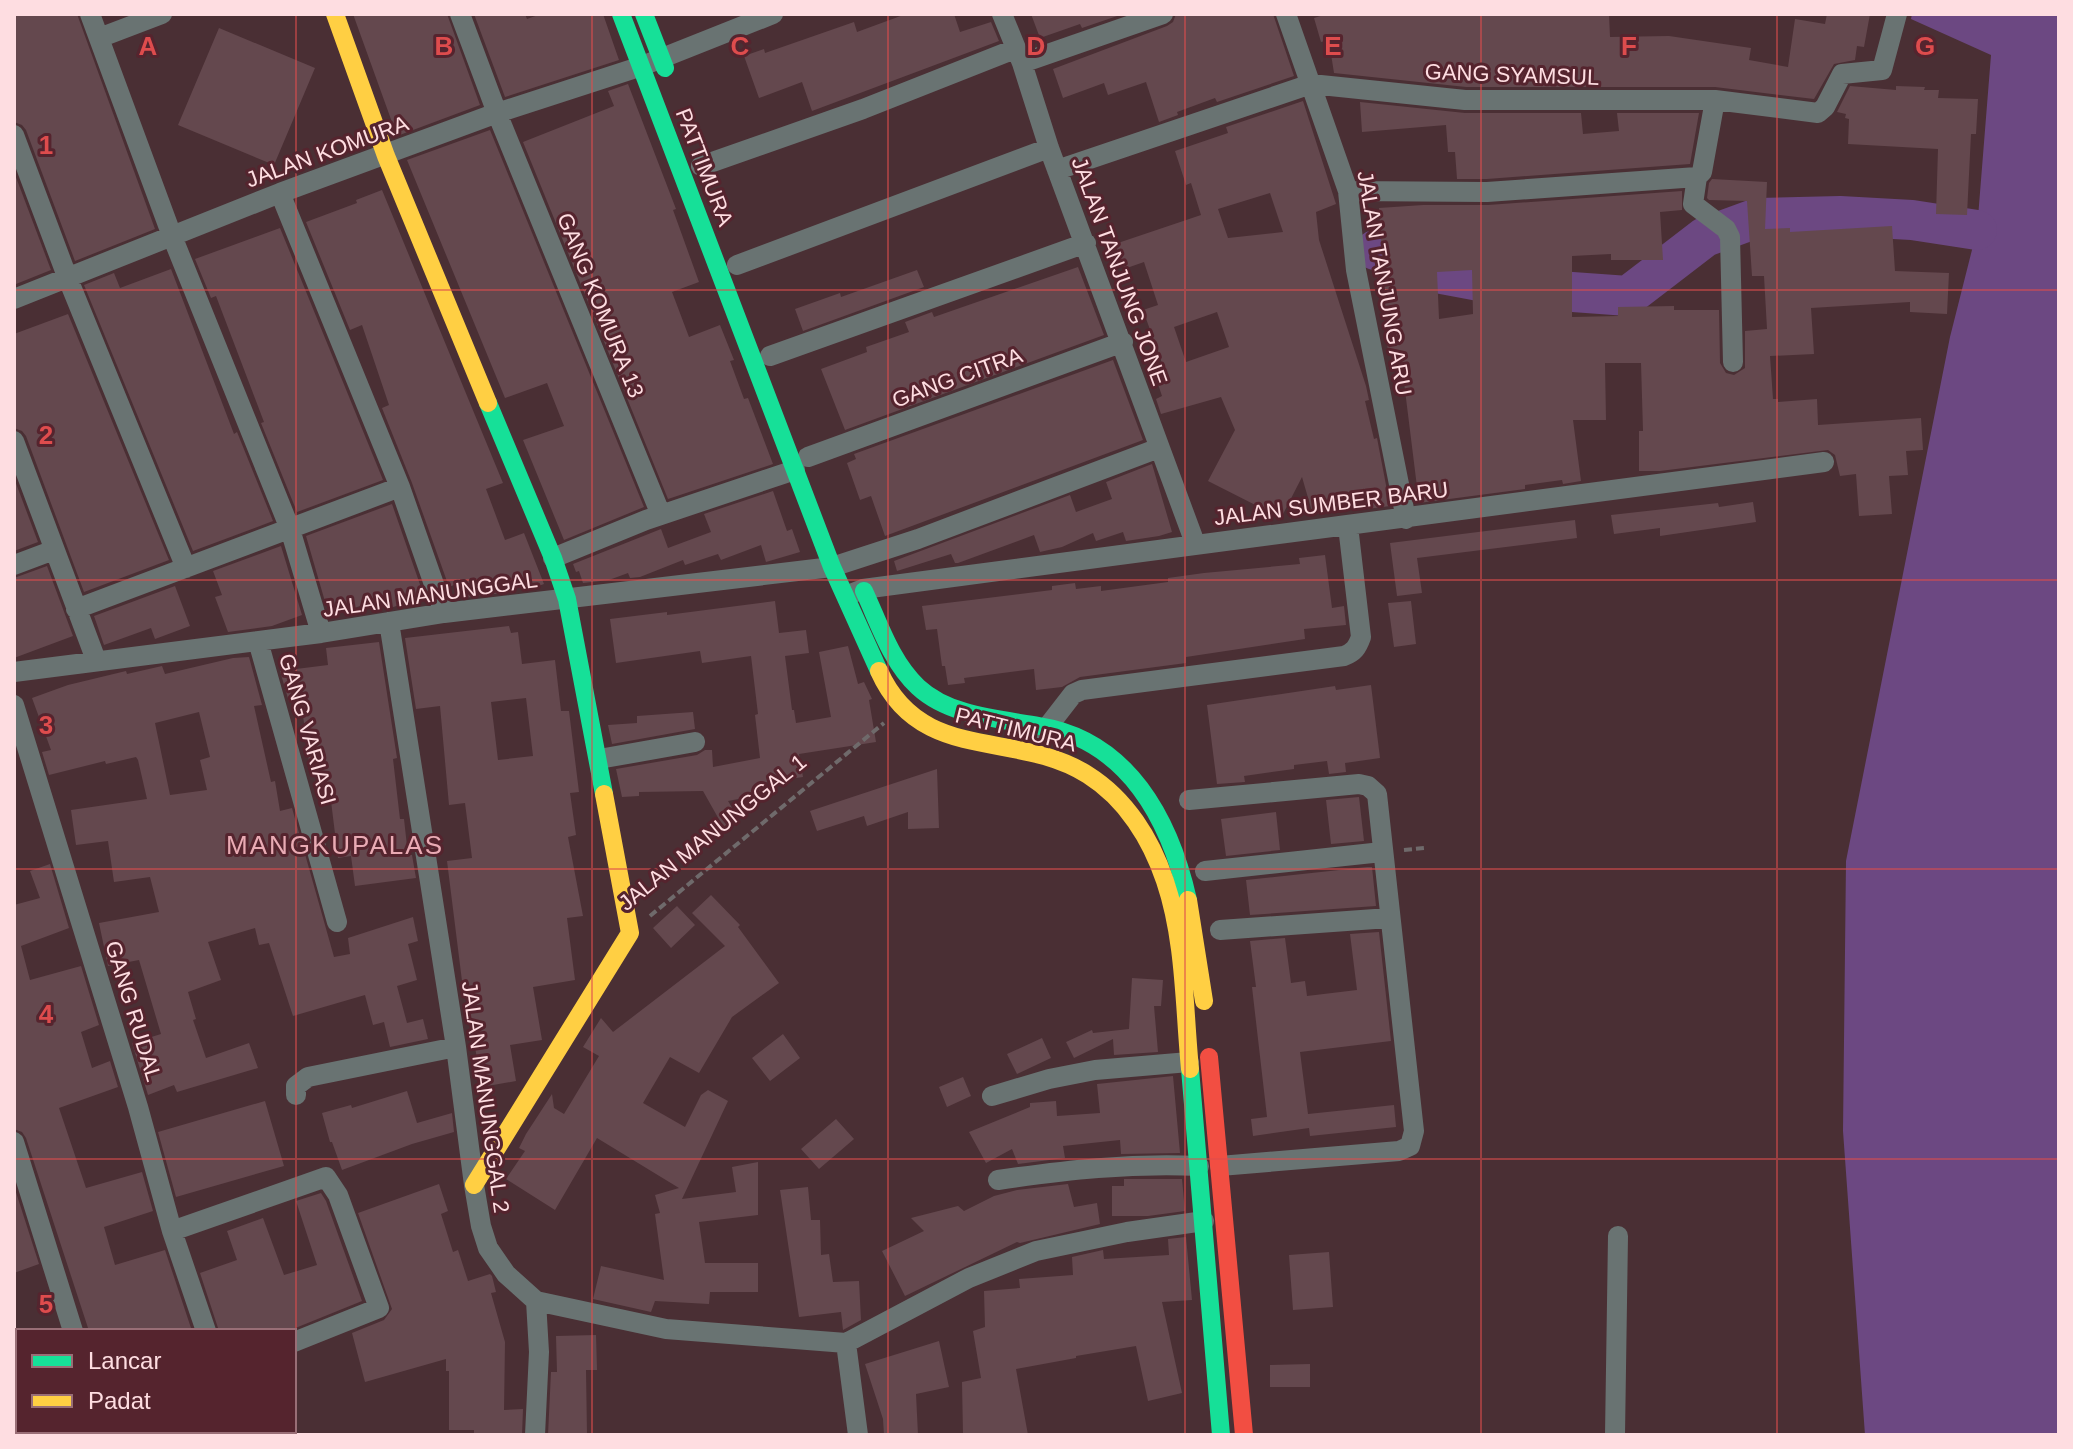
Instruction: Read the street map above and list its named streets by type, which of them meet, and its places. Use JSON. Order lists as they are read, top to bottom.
{
  "streets": {
    "main road": ["PATTIMURA", "JALAN MANUNGGAL 1"],
    "street": [
      "GANG SYAMSUL",
      "JALAN KOMURA",
      "JALAN TANJUNG JONE",
      "JALAN TANJUNG ARU",
      "GANG KOMURA 13",
      "GANG CITRA",
      "JALAN SUMBER BARU",
      "JALAN MANUNGGAL",
      "GANG VARIASI",
      "GANG RUDAL",
      "JALAN MANUNGGAL 2"
    ]
  },
  "crossings": [
    ["GANG SYAMSUL", "JALAN TANJUNG ARU"],
    ["JALAN KOMURA", "PATTIMURA"],
    ["JALAN KOMURA", "GANG KOMURA 13"],
    ["JALAN KOMURA", "JALAN MANUNGGAL 1"],
    ["PATTIMURA", "GANG CITRA"],
    ["PATTIMURA", "JALAN SUMBER BARU"],
    ["PATTIMURA", "JALAN MANUNGGAL"],
    ["PATTIMURA", "JALAN MANUNGGAL 1"],
    ["JALAN TANJUNG JONE", "GANG CITRA"],
    ["JALAN TANJUNG JONE", "JALAN SUMBER BARU"],
    ["JALAN TANJUNG JONE", "JALAN MANUNGGAL"],
    ["JALAN TANJUNG ARU", "JALAN SUMBER BARU"],
    ["GANG KOMURA 13", "GANG CITRA"],
    ["GANG CITRA", "JALAN MANUNGGAL 1"],
    ["JALAN MANUNGGAL", "GANG VARIASI"],
    ["JALAN MANUNGGAL", "JALAN MANUNGGAL 1"],
    ["JALAN MANUNGGAL", "JALAN MANUNGGAL 2"]
  ],
  "districts": ["MANGKUPALAS"],
  "legend": ["Lancar", "Padat"],
  "grid": {
    "columns": [
      "A",
      "B",
      "C",
      "D",
      "E",
      "F",
      "G"
    ],
    "rows": [
      "1",
      "2",
      "3",
      "4",
      "5"
    ]
  }
}
